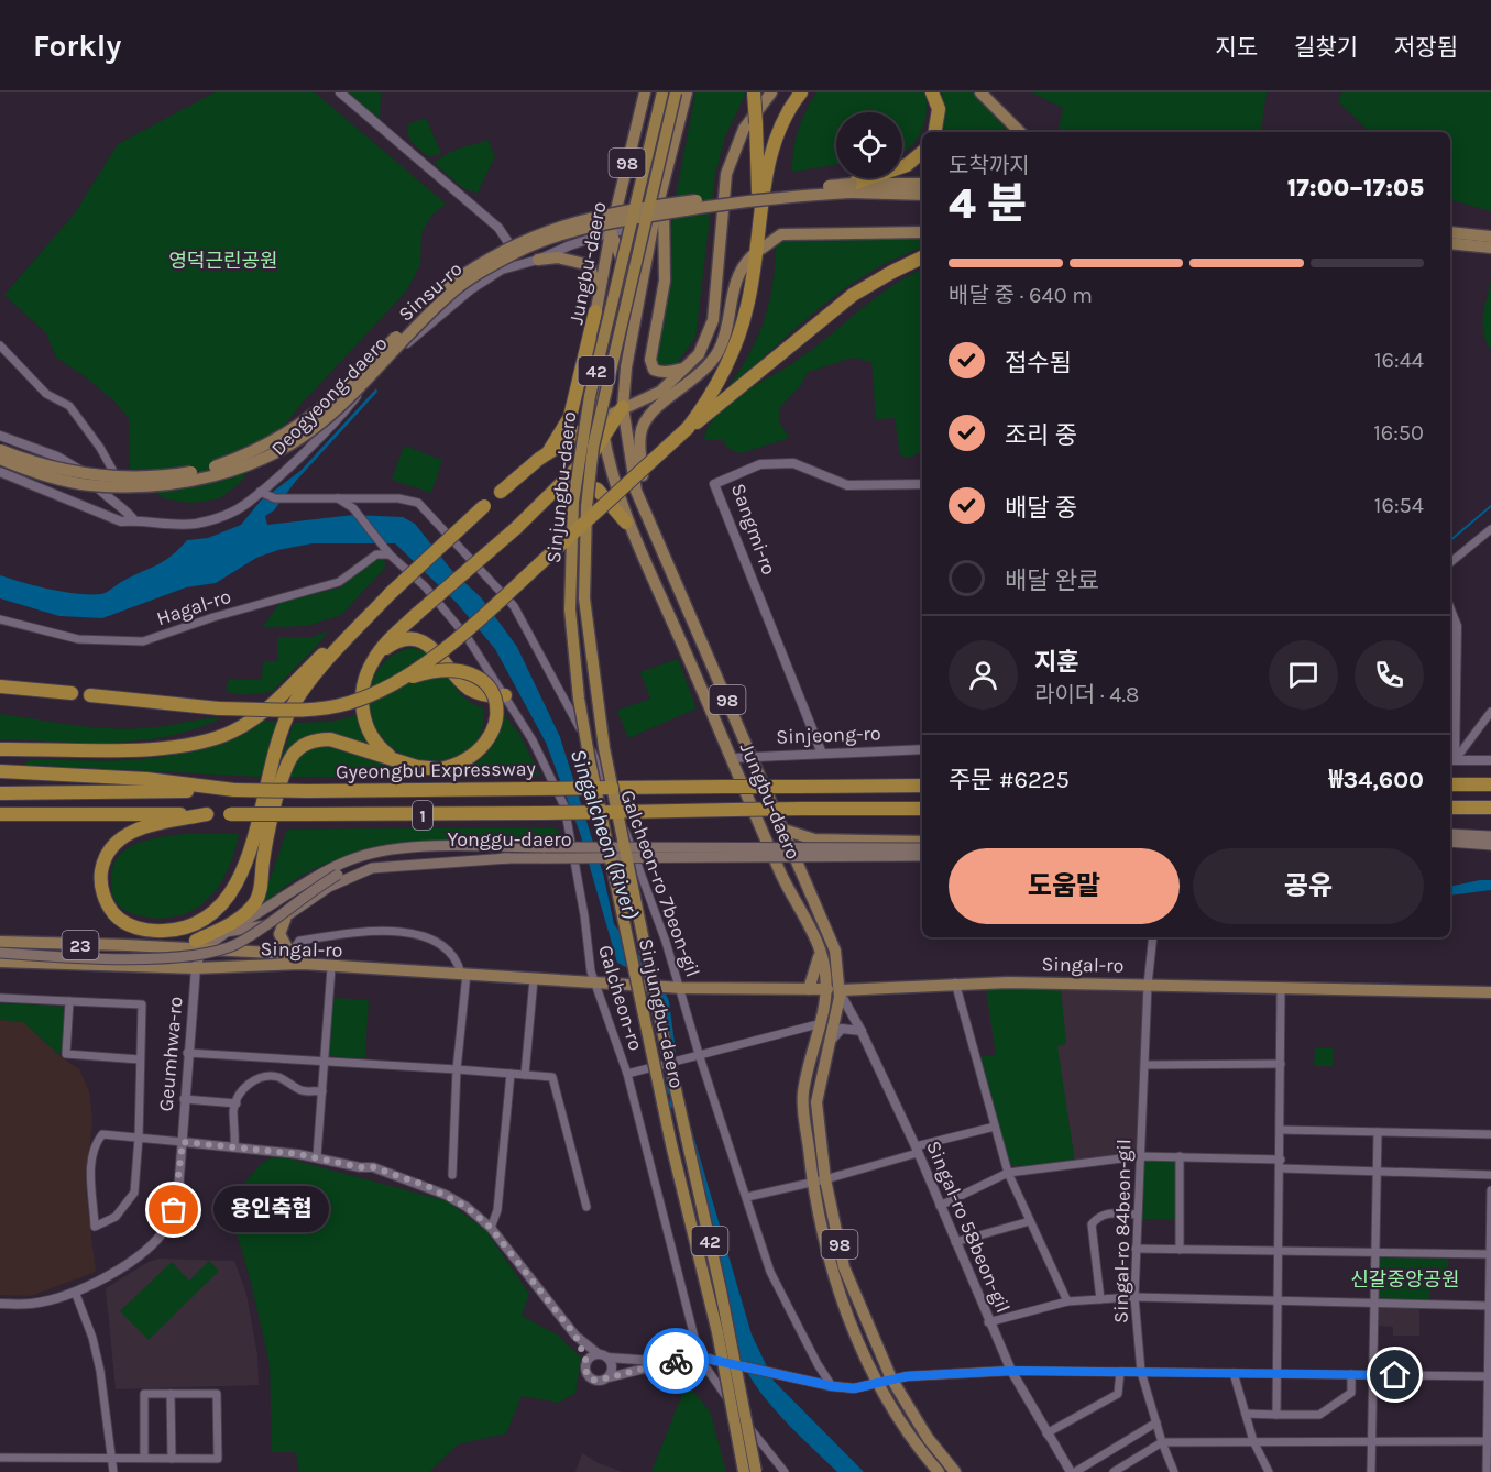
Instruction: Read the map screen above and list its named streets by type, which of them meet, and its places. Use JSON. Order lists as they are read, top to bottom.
{
  "streets": {
    "highway": [
      "42",
      "Sinjungbu-daero",
      "Gyeongbu Expressway",
      "1"
    ],
    "main road": [
      "98",
      "Jungbu-daero",
      "Sinsu-ro",
      "Yonggu-daero",
      "23",
      "Singal-ro"
    ],
    "street": [
      "Deogyeong-daero",
      "Sangmi-ro",
      "Hagal-ro",
      "Sinjeong-ro",
      "Galcheon-ro 7beon-gil",
      "Galcheon-ro",
      "Geumhwa-ro",
      "Singal-ro 58beon-gil",
      "Singal-ro 84beon-gil"
    ]
  },
  "crossings": [
    ["Jungbu-daero", "Deogyeong-daero"],
    ["Jungbu-daero", "Sinjeong-ro"],
    ["Jungbu-daero", "Singal-ro"],
    ["Jungbu-daero", "Singal-ro 58beon-gil"],
    ["Sangmi-ro", "Sinjeong-ro"],
    ["Hagal-ro", "Galcheon-ro"],
    ["Gyeongbu Expressway", "1"],
    ["Yonggu-daero", "23"],
    ["Galcheon-ro 7beon-gil", "Singal-ro"],
    ["Galcheon-ro 7beon-gil", "Galcheon-ro"],
    ["Singal-ro", "Galcheon-ro"],
    ["Singal-ro", "Geumhwa-ro"],
    ["Singal-ro", "Singal-ro 58beon-gil"],
    ["Singal-ro", "Singal-ro 84beon-gil"]
  ],
  "water": ["Singalcheon (River)"],
  "parks": ["영덕근린공원", "신갈중앙공원"],
  "places": ["용인축협"],
  "page": {
    "header": "Forkly",
    "nav": ["지도", "길찾기", "저장됨"],
    "heading": ["4 분", "도착까지", "17:00–17:05"],
    "panel": [
      "지훈",
      "라이더 · 4.8",
      "주문 #6225",
      "₩34,600"
    ],
    "bar": "배달 중 · 640 m",
    "list": [
      ["접수됨", "16:44"],
      ["조리 중", "16:50"],
      ["배달 중", "16:54"],
      "배달 완료"
    ],
    "buttons": ["도움말", "공유"],
    "bubble": "용인축협"
  }
}
